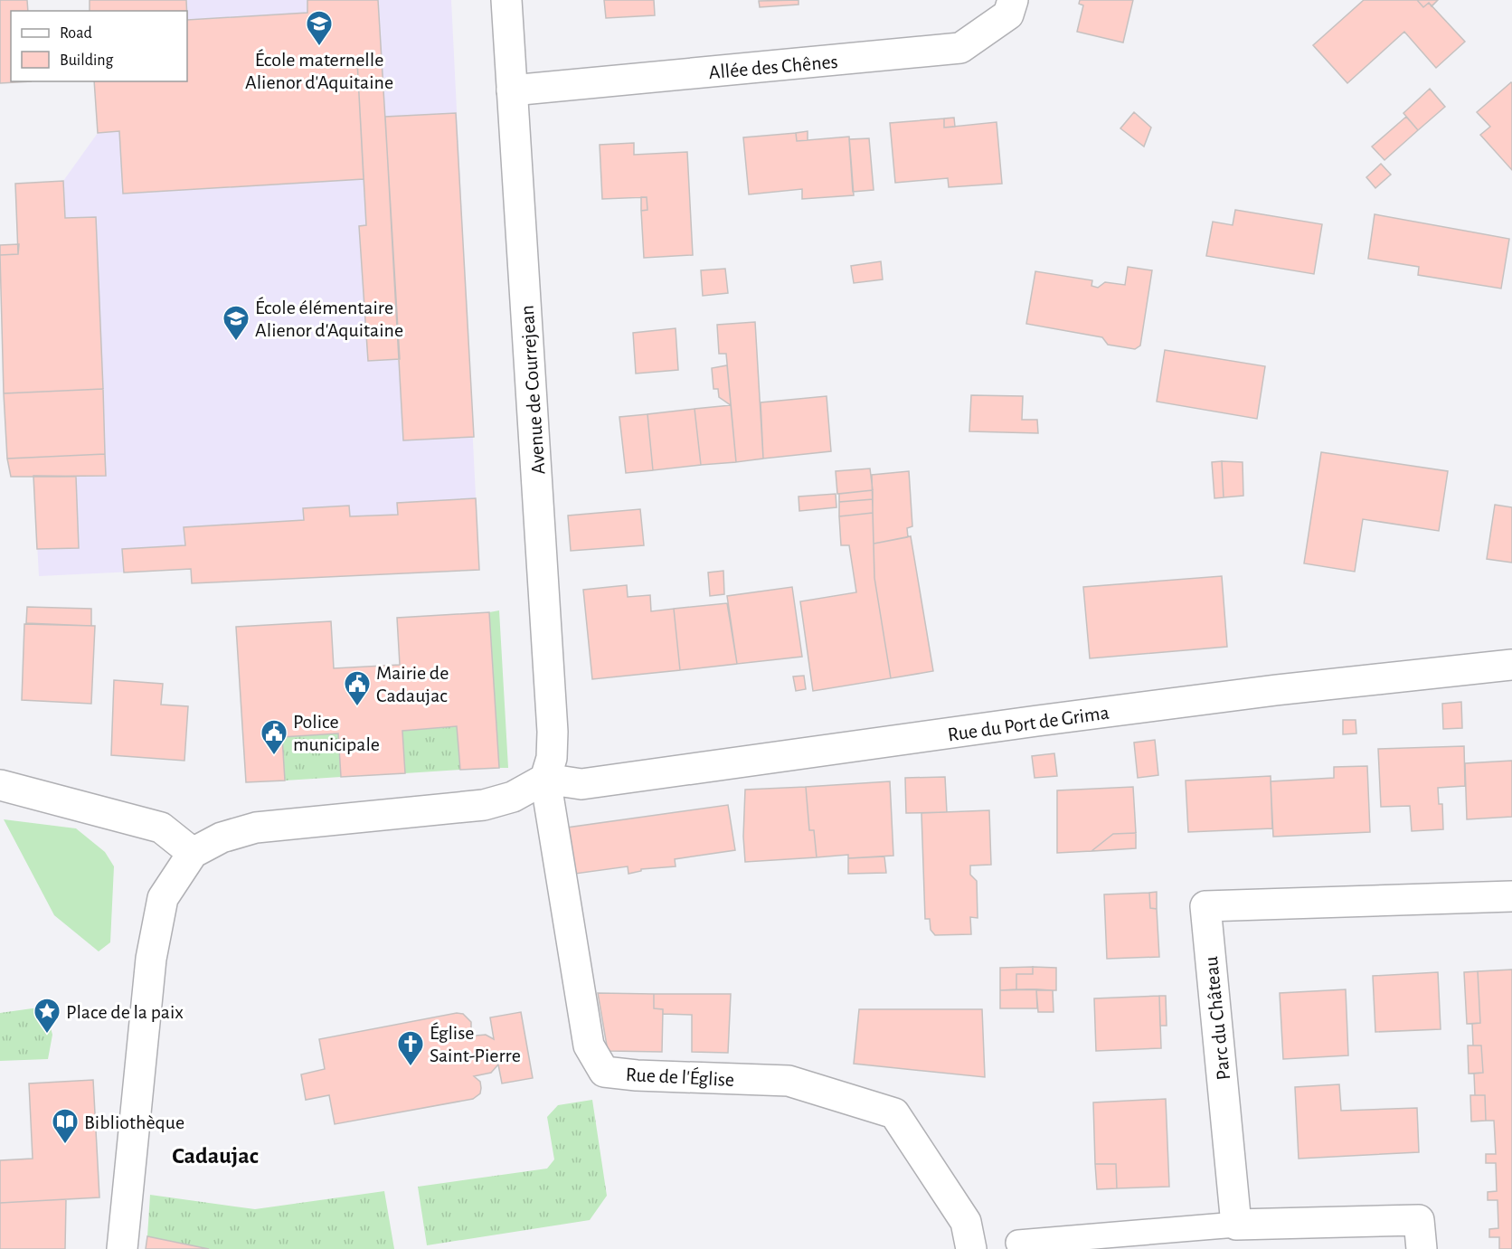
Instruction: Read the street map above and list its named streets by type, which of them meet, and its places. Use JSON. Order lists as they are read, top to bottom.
{
  "streets": {
    "street": [
      "Allée des Chênes",
      "Avenue de Courrejean",
      "Rue du Port de Grima",
      "Parc du Château",
      "Rue de l'Église"
    ]
  },
  "crossings": [
    ["Allée des Chênes", "Avenue de Courrejean"],
    ["Avenue de Courrejean", "Rue du Port de Grima"],
    ["Avenue de Courrejean", "Rue de l'Église"],
    ["Rue du Port de Grima", "Rue de l'Église"]
  ],
  "districts": ["Cadaujac"],
  "places": {
    "school or university": ["École maternelle Alienor d'Aquitaine", "École élémentaire Alienor d'Aquitaine"],
    "public building": ["Mairie de Cadaujac", "Police municipale"],
    "place": ["Place de la paix"],
    "church": ["Église Saint-Pierre"],
    "library": ["Bibliothèque"]
  },
  "legend": ["Road", "Building"]
}
